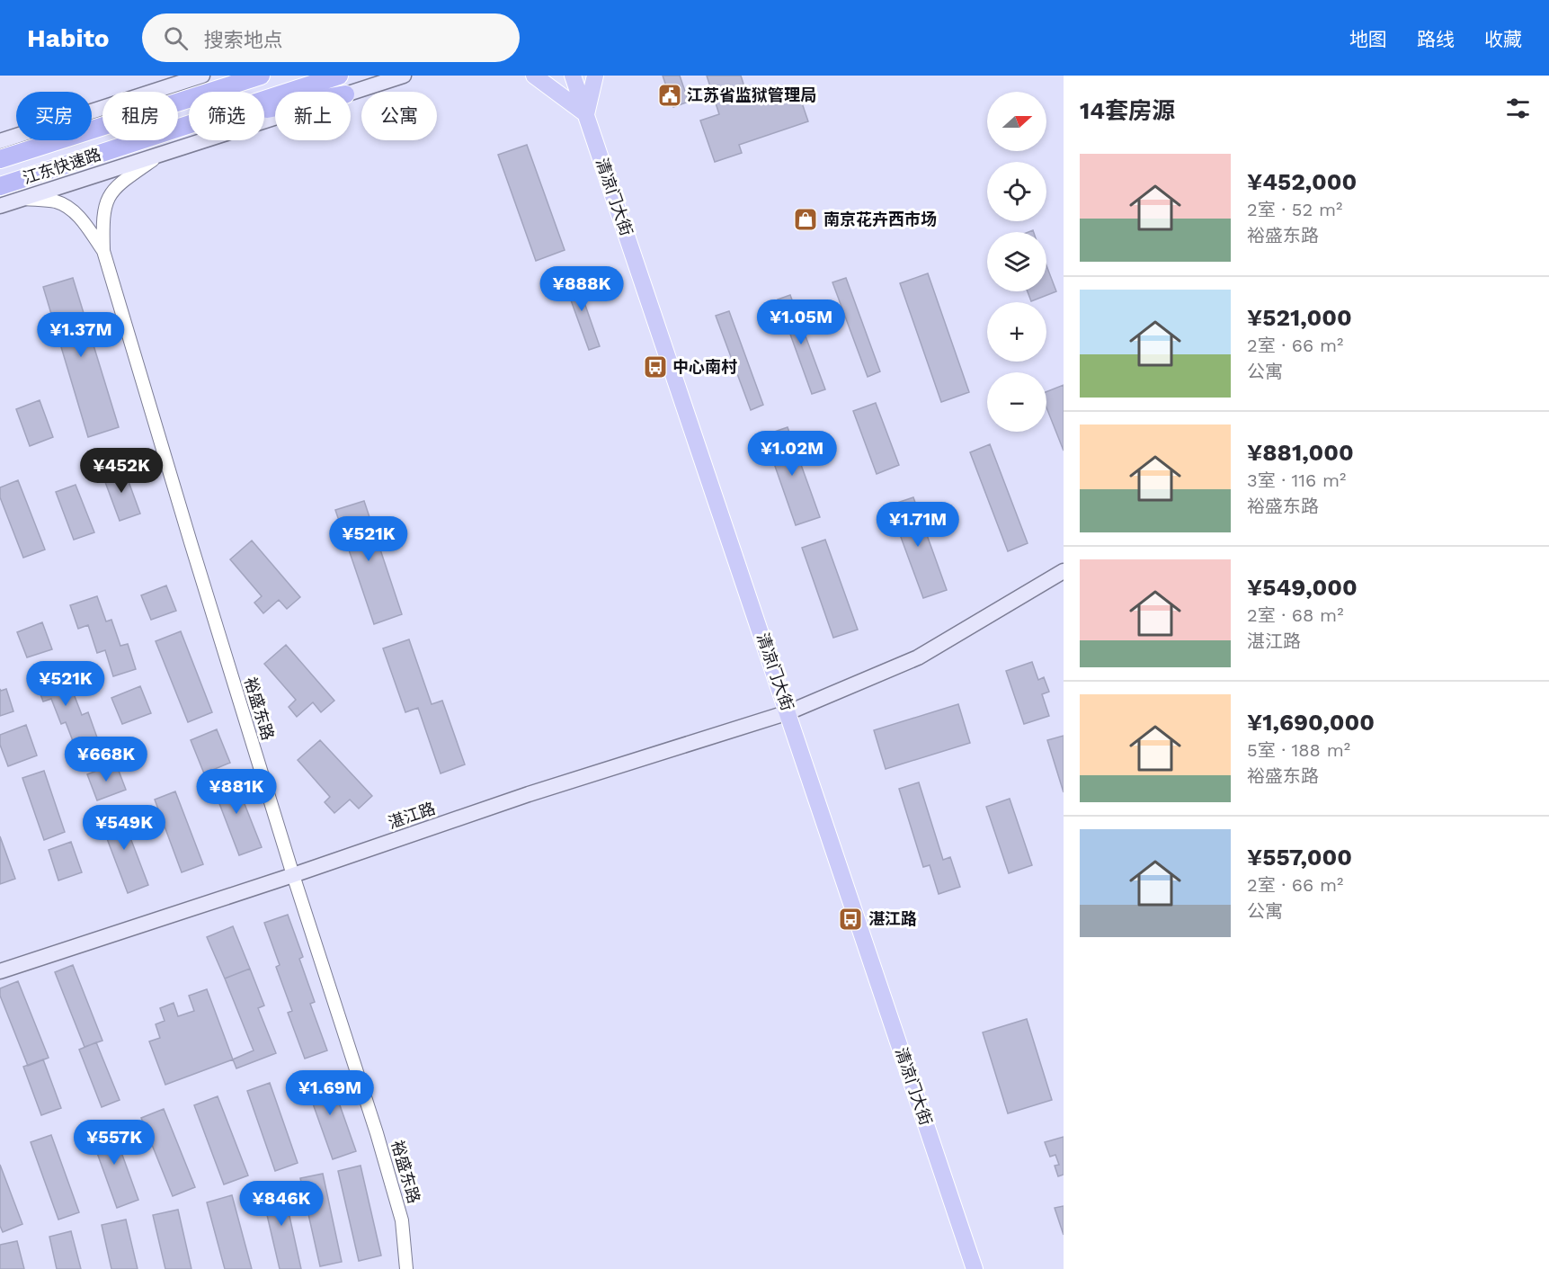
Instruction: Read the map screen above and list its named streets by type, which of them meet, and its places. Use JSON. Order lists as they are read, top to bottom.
{
  "streets": {
    "highway": ["江东快速路"],
    "main road": ["清凉门大街", "湛江路"],
    "street": ["裕盛东路"]
  },
  "crossings": [
    ["清凉门大街", "湛江路"],
    ["裕盛东路", "湛江路"]
  ],
  "places": {
    "public building": ["江苏省监狱管理局"],
    "shop": ["南京花卉西市场"],
    "bus stop": ["中心南村", "湛江路"]
  },
  "north": "right",
  "page": {
    "header": "Habito",
    "search": "搜索地点",
    "nav": ["地图", "路线", "收藏"],
    "heading": "14套房源",
    "map_buttons": ["+", "−"],
    "chip": [
      "买房",
      "租房",
      "筛选",
      "新上",
      "公寓"
    ],
    "list": [
      {
        "name": "¥452,000",
        "note": "2室 · 52 m² · 裕盛东路"
      },
      {
        "name": "¥521,000",
        "note": "2室 · 66 m² · 公寓"
      },
      {
        "name": "¥881,000",
        "note": "3室 · 116 m² · 裕盛东路"
      },
      {
        "name": "¥549,000",
        "note": "2室 · 68 m² · 湛江路"
      },
      {
        "name": "¥1,690,000",
        "note": "5室 · 188 m² · 裕盛东路"
      },
      {
        "name": "¥557,000",
        "note": "2室 · 66 m² · 公寓"
      }
    ],
    "price": [
      "¥888K",
      "¥1.05M",
      "¥1.37M",
      "¥1.02M",
      "¥452K",
      "¥1.71M",
      "¥521K",
      "¥521K",
      "¥668K",
      "¥881K",
      "¥549K",
      "¥1.69M",
      "¥557K",
      "¥846K"
    ]
  }
}
